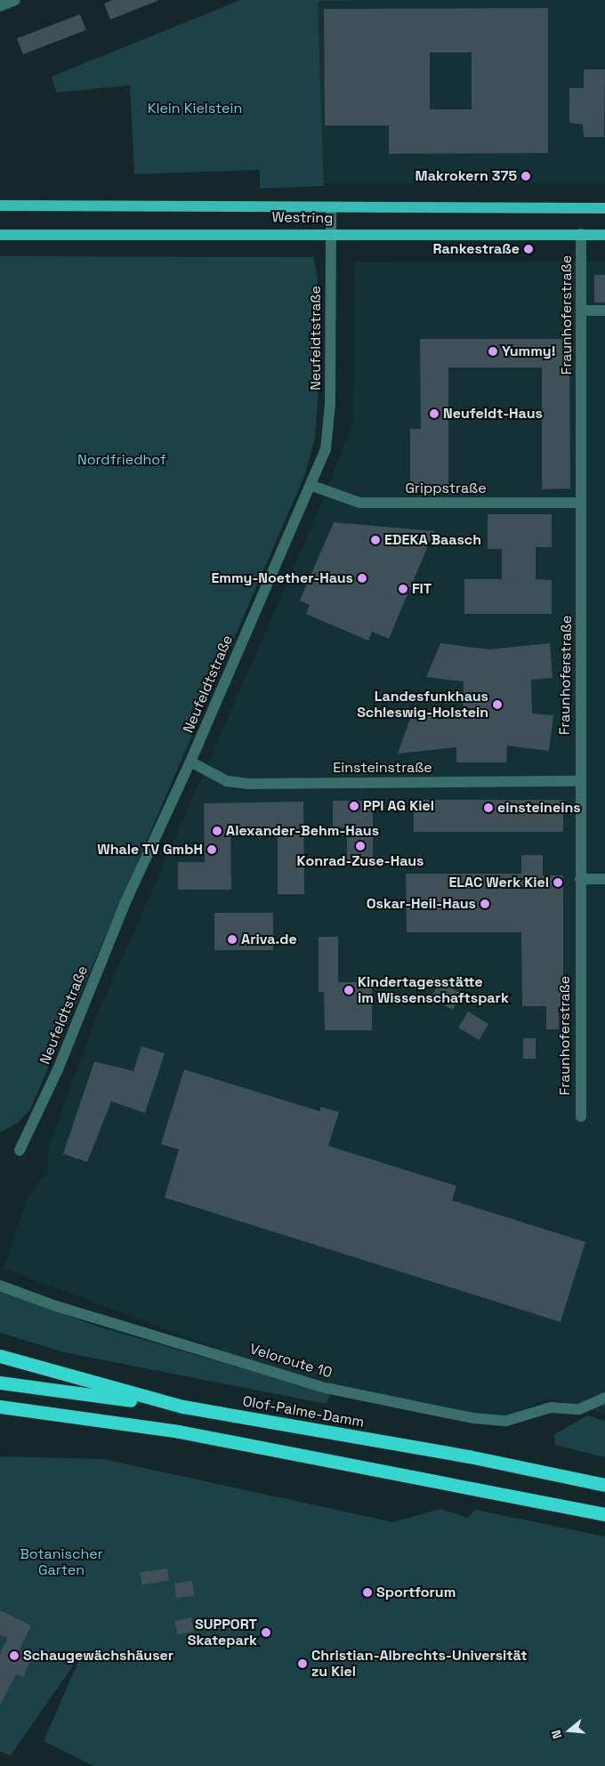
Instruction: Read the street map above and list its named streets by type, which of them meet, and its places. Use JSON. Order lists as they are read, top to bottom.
{
  "streets": {
    "highway": ["Olof-Palme-Damm"],
    "main road": ["Westring"],
    "street": [
      "Fraunhoferstraße",
      "Neufeldtstraße",
      "Grippstraße",
      "Einsteinstraße",
      "Veloroute 10"
    ]
  },
  "crossings": [
    ["Westring", "Fraunhoferstraße"],
    ["Westring", "Neufeldtstraße"],
    ["Fraunhoferstraße", "Grippstraße"],
    ["Fraunhoferstraße", "Einsteinstraße"],
    ["Neufeldtstraße", "Grippstraße"],
    ["Neufeldtstraße", "Einsteinstraße"]
  ],
  "parks": ["Klein Kielstein", "Nordfriedhof", "Botanischer Garten"],
  "places": [
    "Makrokern 375",
    "Rankestraße",
    "Yummy!",
    "Neufeldt-Haus",
    "EDEKA Baasch",
    "Emmy-Noether-Haus",
    "FIT",
    "Landesfunkhaus Schleswig-Holstein",
    "PPI AG Kiel",
    "einsteineins",
    "Alexander-Behm-Haus",
    "Konrad-Zuse-Haus",
    "Whale TV GmbH",
    "ELAC Werk Kiel",
    "Oskar-Heil-Haus",
    "Ariva.de",
    "Kindertagesstätte im Wissenschaftspark",
    "Sportforum",
    "SUPPORT Skatepark",
    "Schaugewächshäuser",
    "Christian-Albrechts-Universität zu Kiel"
  ],
  "north": "left"
}
